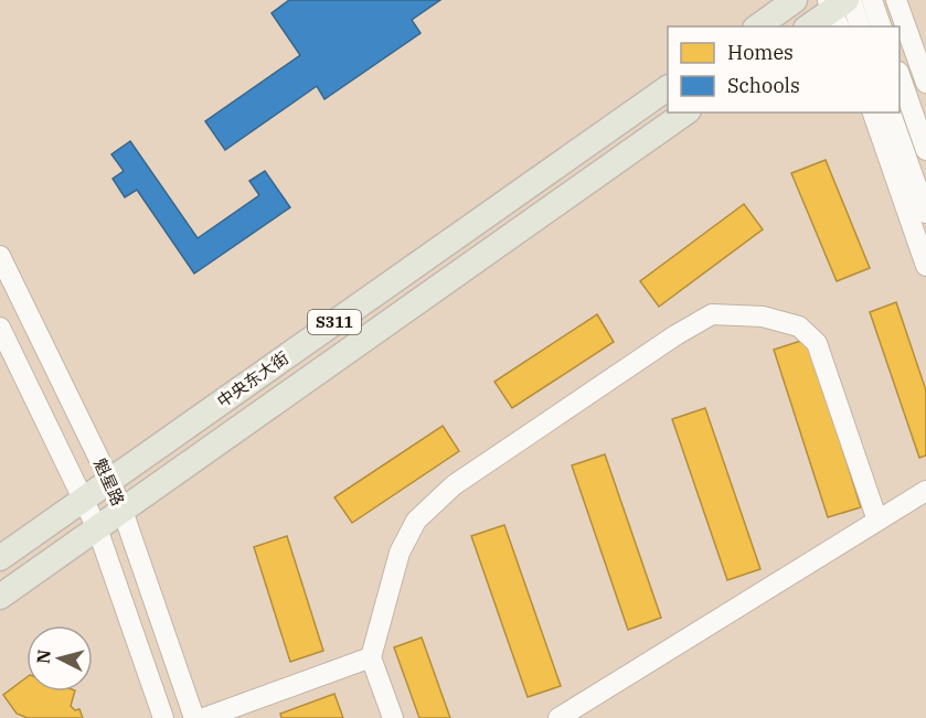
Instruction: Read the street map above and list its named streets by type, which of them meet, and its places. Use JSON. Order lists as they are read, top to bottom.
{
  "streets": {
    "main road": ["S311", "中央东大街"],
    "street": ["魁星路"]
  },
  "crossings": [
    ["中央东大街", "魁星路"]
  ],
  "legend": ["Homes", "Schools"],
  "north": "left"
}
